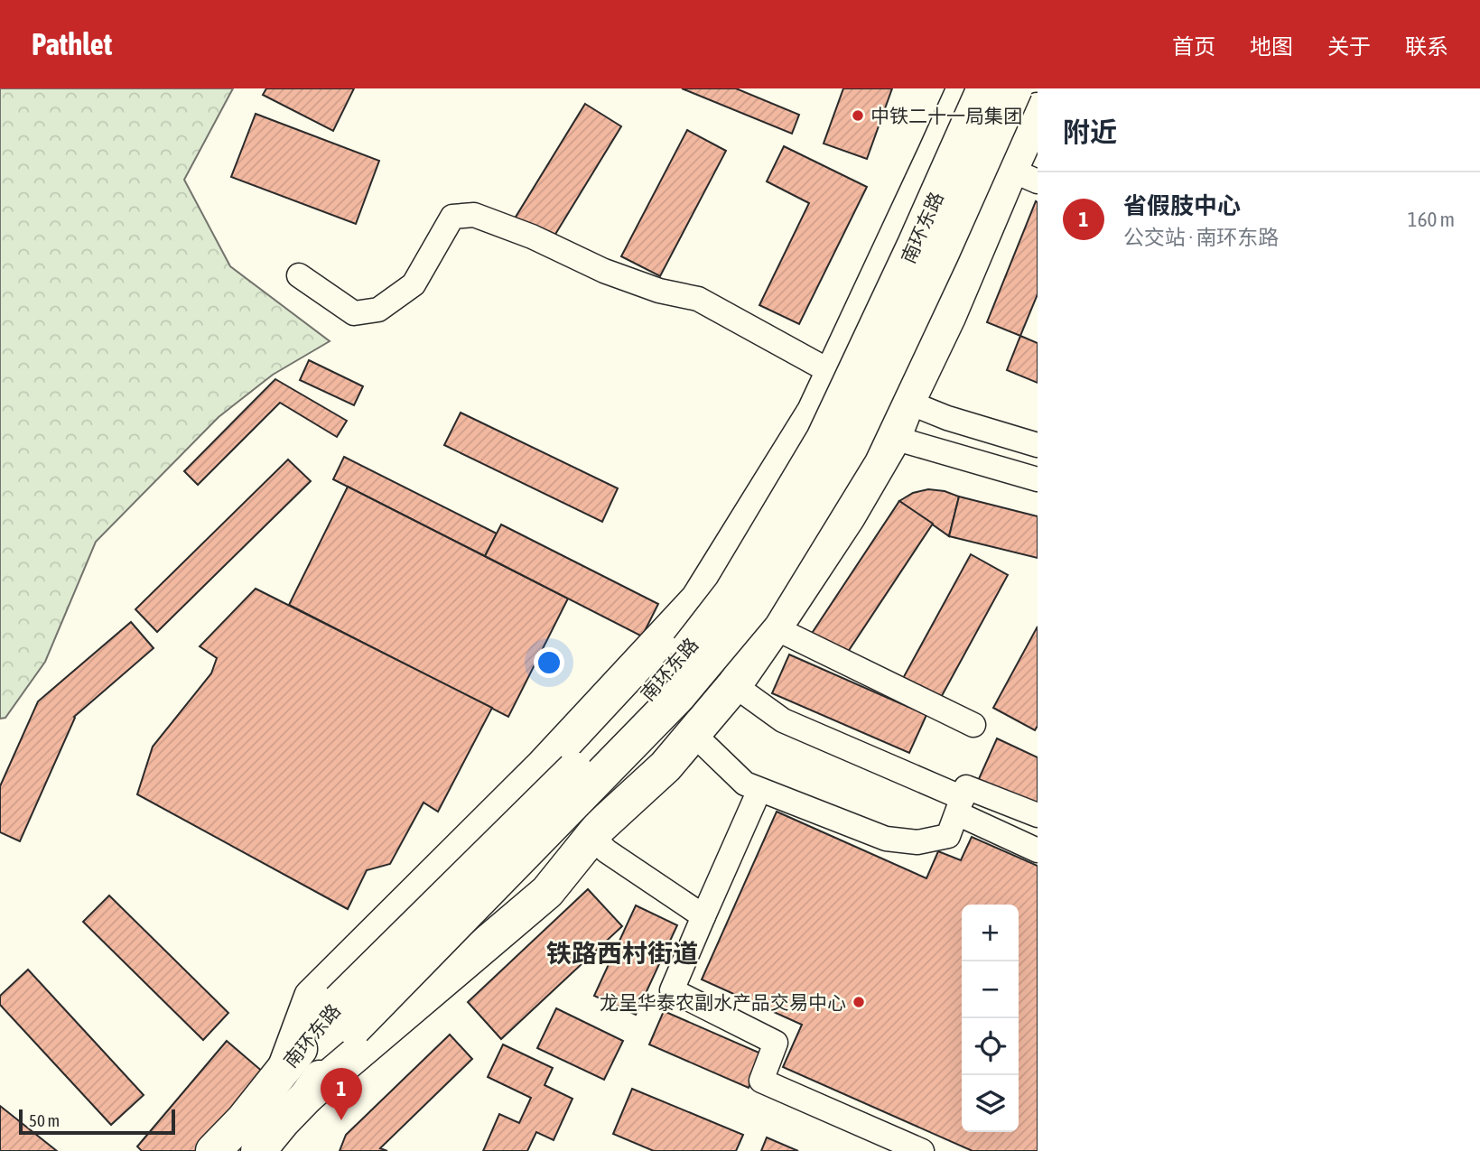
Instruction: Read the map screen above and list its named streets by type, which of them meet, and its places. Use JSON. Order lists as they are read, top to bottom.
{
  "streets": {
    "highway": ["南环东路"]
  },
  "districts": ["铁路西村街道"],
  "places": ["中铁二十一局集团", "龙呈华泰农副水产品交易中心"],
  "scale_bar": "50 m",
  "page": {
    "header": "Pathlet",
    "nav": [
      "首页",
      "地图",
      "关于",
      "联系"
    ],
    "heading": "附近",
    "list": [
      {
        "mark": "1",
        "name": "省假肢中心",
        "note": "公交站 · 南环东路",
        "value": "160 m"
      }
    ],
    "map_buttons": ["+", "−"],
    "pins": "1",
    "scale": "50 m"
  }
}
